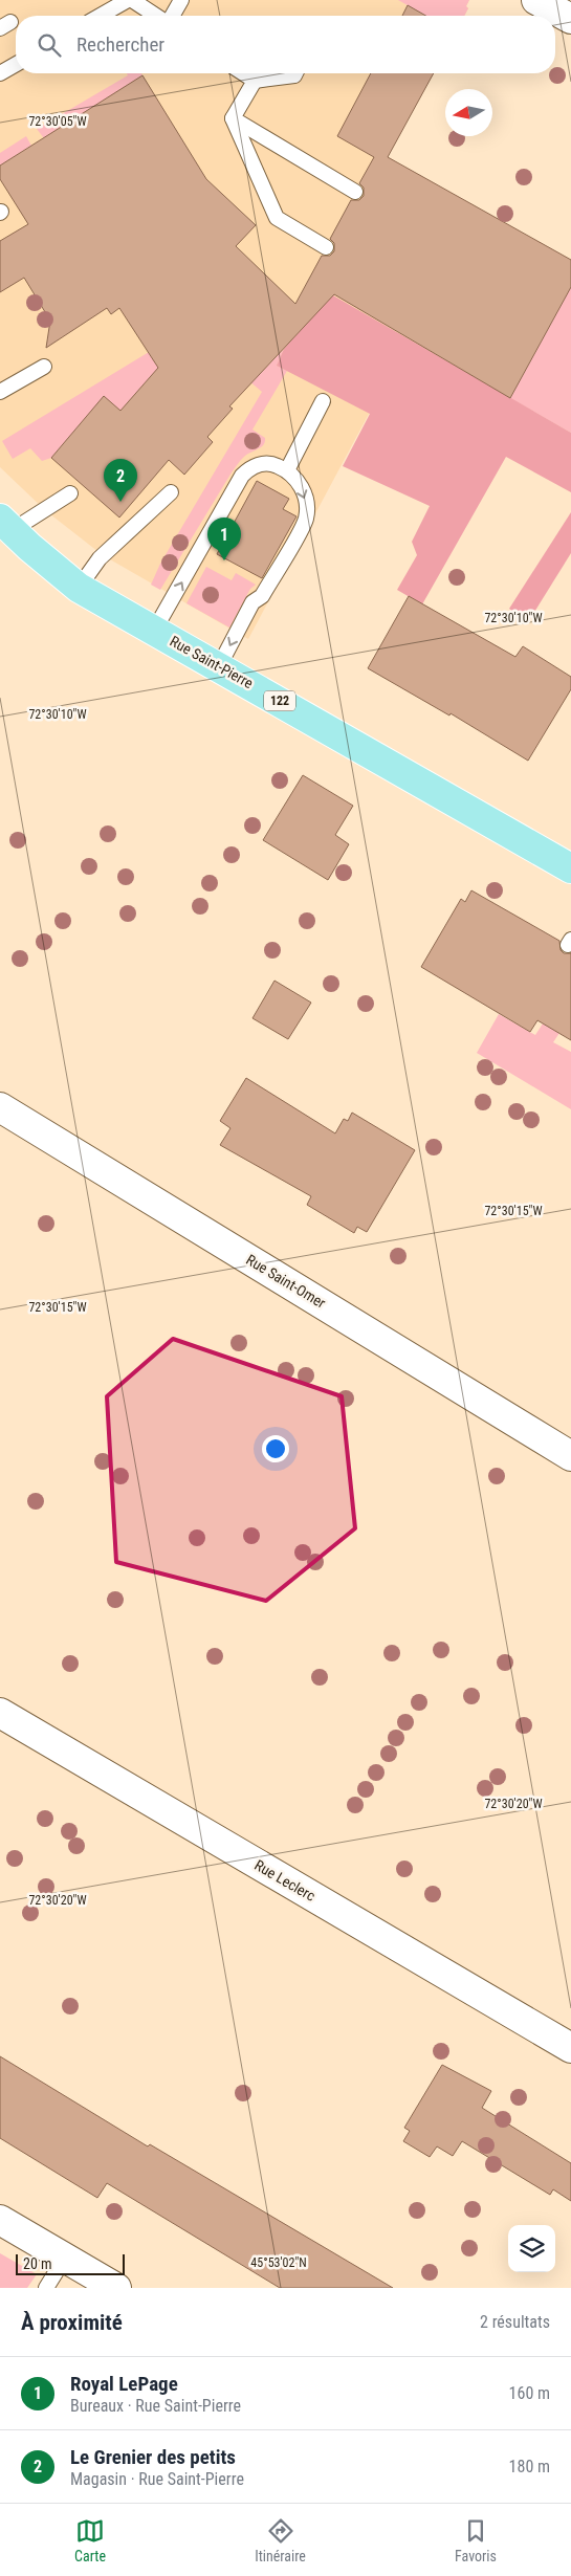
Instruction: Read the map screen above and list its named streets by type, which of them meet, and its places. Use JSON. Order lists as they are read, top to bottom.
{
  "streets": {
    "main road": ["Rue Saint-Pierre", "122"],
    "street": ["Rue Saint-Omer", "Rue Leclerc"]
  },
  "scale_bar": "20 m",
  "north": "left",
  "page": {
    "search": "Rechercher",
    "pins": ["2", "1"],
    "scale": "20 m",
    "heading": ["À proximité", "2 résultats"],
    "list": [
      {
        "mark": "1",
        "name": "Royal LePage",
        "note": "Bureaux · Rue Saint-Pierre",
        "value": "160 m"
      },
      {
        "mark": "2",
        "name": "Le Grenier des petits",
        "note": "Magasin · Rue Saint-Pierre",
        "value": "180 m"
      }
    ],
    "nav": ["Carte", "Itinéraire", "Favoris"]
  },
  "coordinates": [
    "72°30'05\"W",
    "72°30'10\"W",
    "72°30'15\"W",
    "72°30'20\"W",
    "45°53'02\"N"
  ]
}
